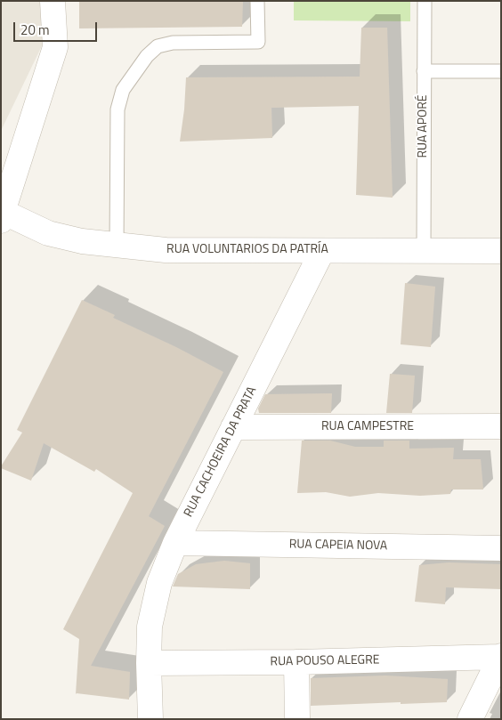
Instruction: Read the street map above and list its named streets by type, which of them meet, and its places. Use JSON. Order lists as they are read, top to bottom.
{
  "streets": {
    "street": [
      "RUA VOLUNTARIOS DA PATRÍA",
      "RUA CAMPESTRE",
      "RUA CACHOEIRA DA PRATA",
      "RUA CAPEIA NOVA",
      "RUA POUSO ALEGRE"
    ],
    "lane": ["RUA APORÉ"]
  },
  "crossings": [
    ["RUA APORÉ", "RUA VOLUNTARIOS DA PATRÍA"],
    ["RUA VOLUNTARIOS DA PATRÍA", "RUA CACHOEIRA DA PRATA"],
    ["RUA CAMPESTRE", "RUA CACHOEIRA DA PRATA"],
    ["RUA CACHOEIRA DA PRATA", "RUA CAPEIA NOVA"],
    ["RUA CACHOEIRA DA PRATA", "RUA POUSO ALEGRE"]
  ],
  "scale_bar": "20 m"
}
